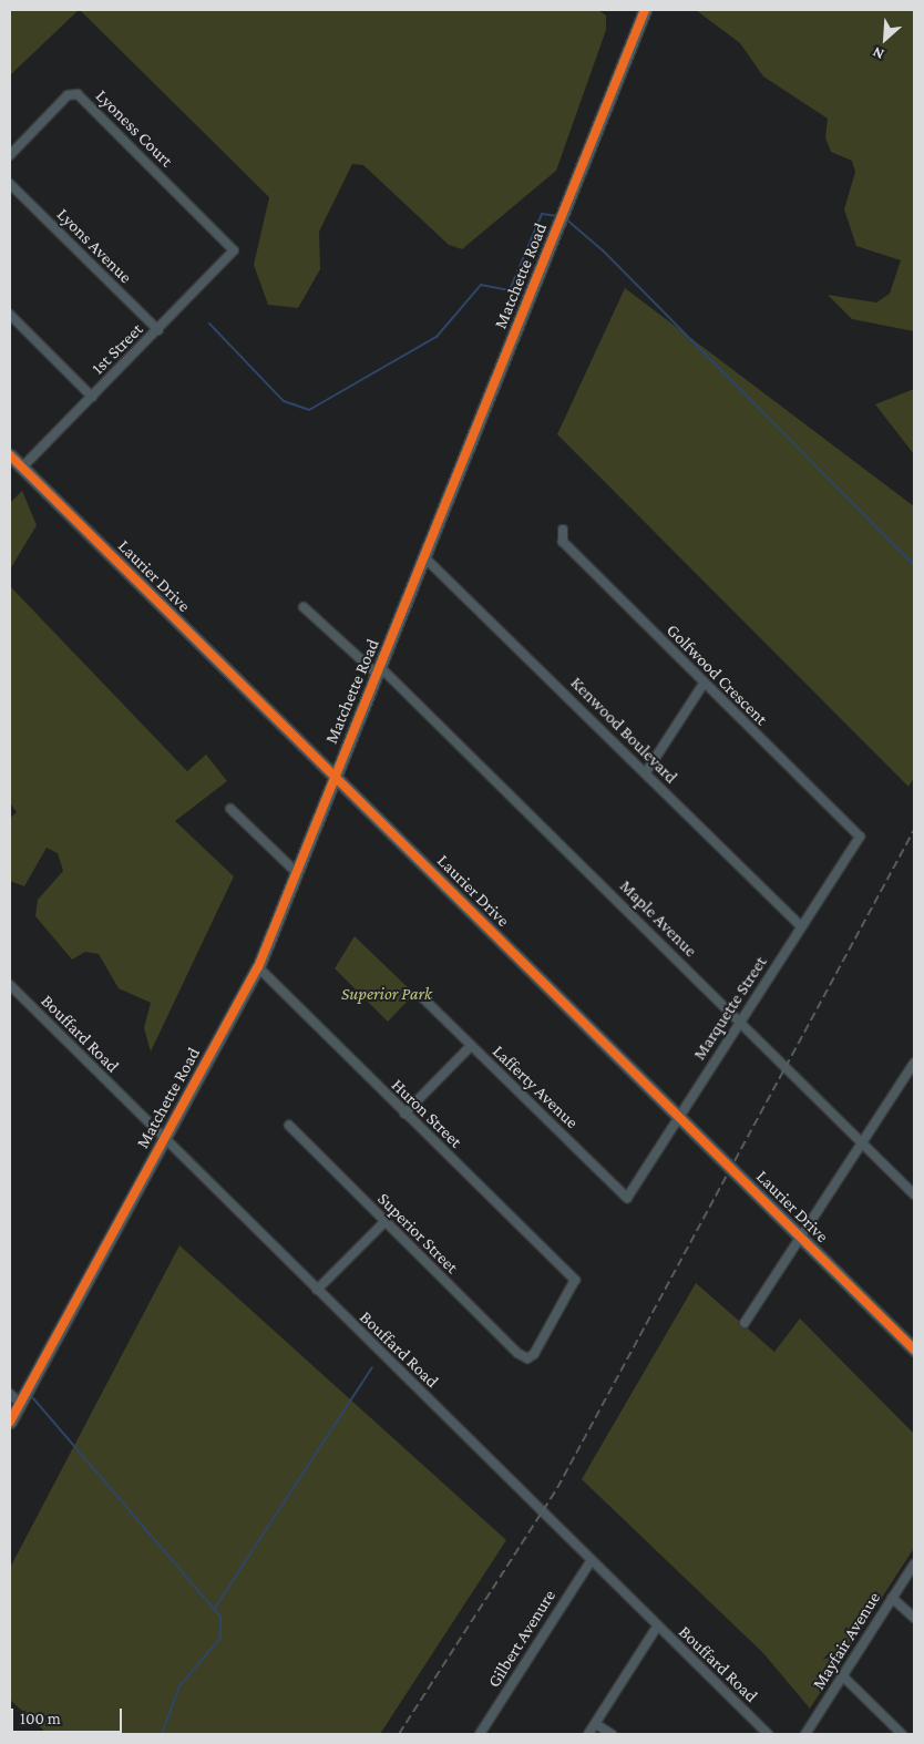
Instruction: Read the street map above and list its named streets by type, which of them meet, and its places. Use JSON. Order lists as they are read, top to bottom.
{
  "streets": {
    "street": [
      "Lyoness Court",
      "Lyons Avenue",
      "Matchette Road",
      "1st Street",
      "Laurier Drive",
      "Golfwood Crescent",
      "Kenwood Boulevard",
      "Maple Avenue",
      "Marquette Street",
      "Bouffard Road",
      "Lafferty Avenue",
      "Huron Street",
      "Superior Street",
      "Gilbert Avenure",
      "Mayfair Avenue"
    ]
  },
  "crossings": [
    ["Lyoness Court", "1st Street"],
    ["Lyons Avenue", "1st Street"],
    ["Matchette Road", "Laurier Drive"],
    ["Matchette Road", "Kenwood Boulevard"],
    ["Matchette Road", "Maple Avenue"],
    ["Matchette Road", "Bouffard Road"],
    ["Matchette Road", "Huron Street"],
    ["1st Street", "Laurier Drive"],
    ["Laurier Drive", "Marquette Street"],
    ["Golfwood Crescent", "Marquette Street"],
    ["Kenwood Boulevard", "Marquette Street"],
    ["Maple Avenue", "Marquette Street"],
    ["Marquette Street", "Lafferty Avenue"],
    ["Bouffard Road", "Gilbert Avenure"],
    ["Huron Street", "Superior Street"]
  ],
  "parks": ["Superior Park"],
  "scale_bar": "100 m",
  "north": "bottom left"
}
